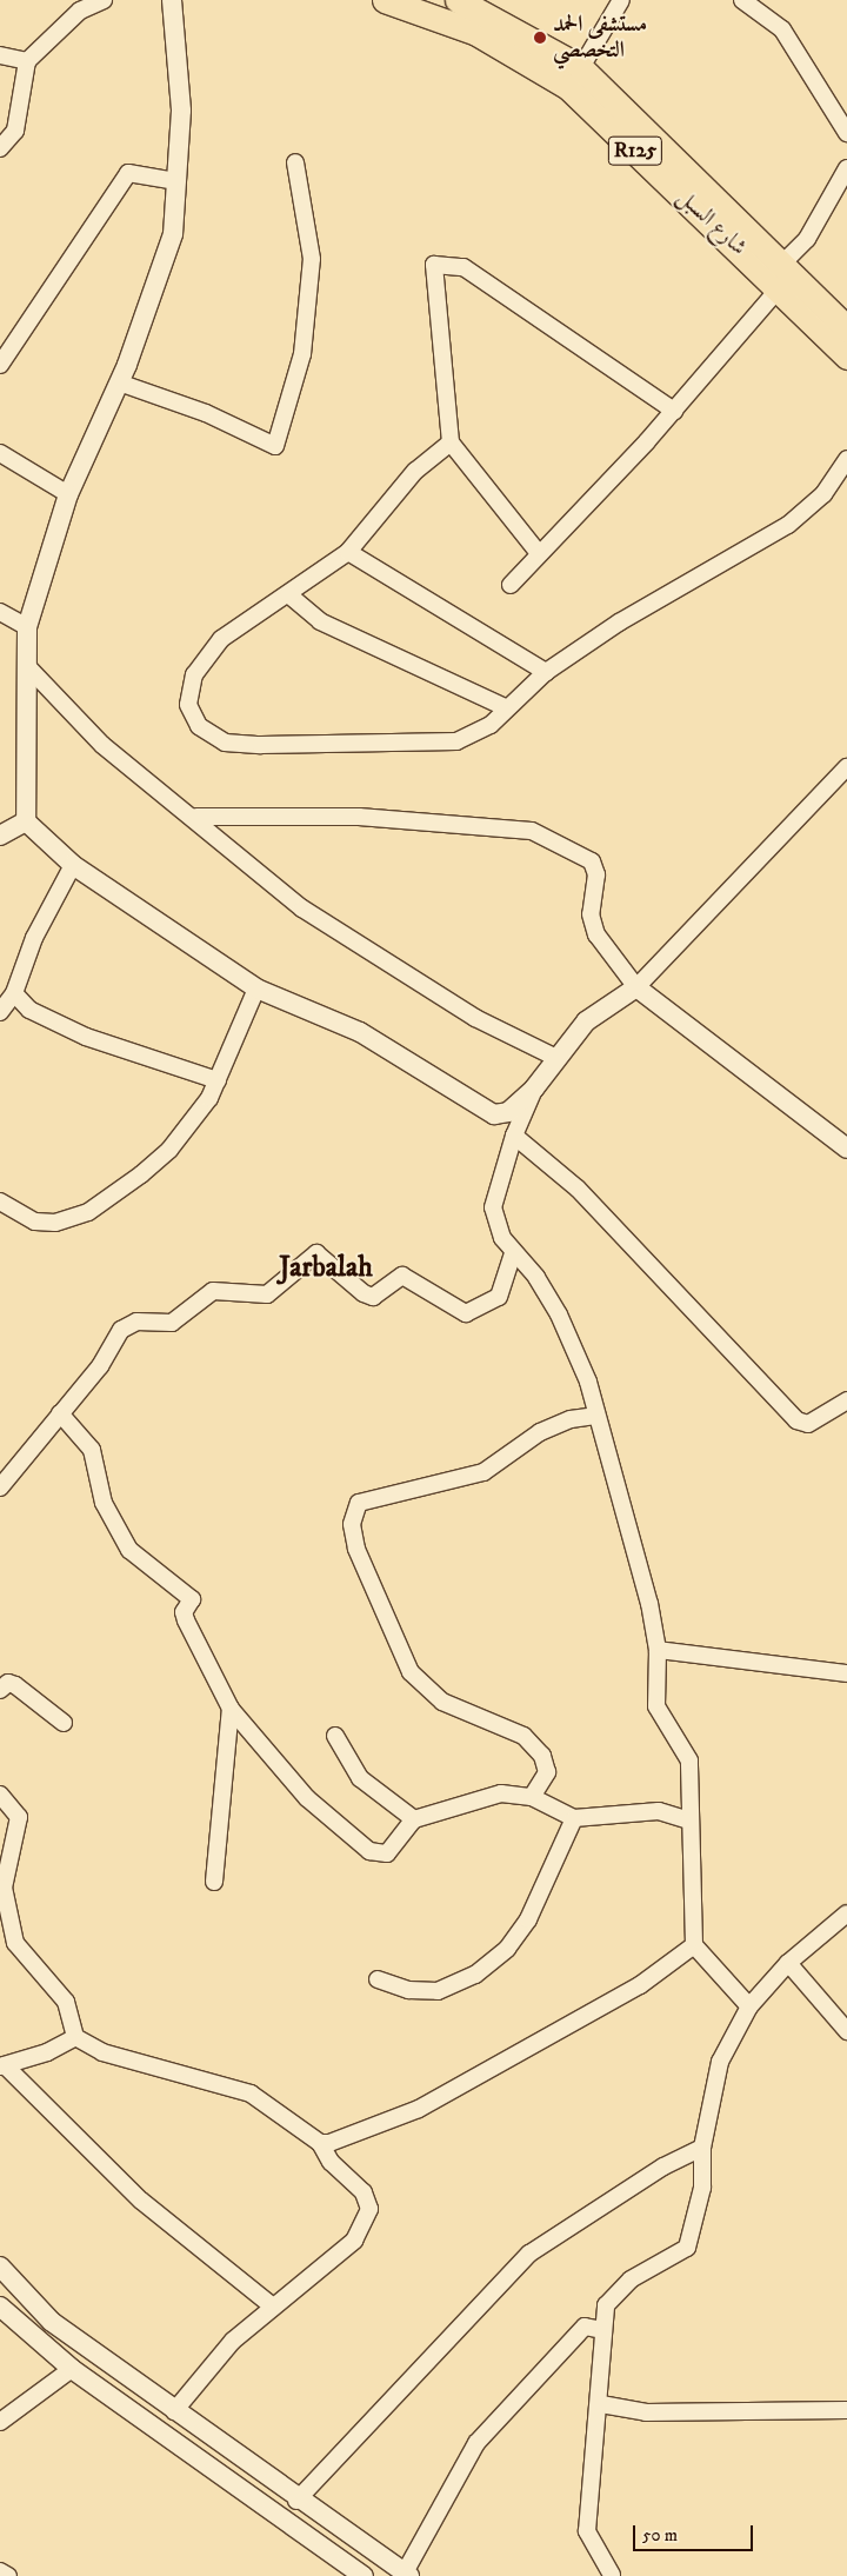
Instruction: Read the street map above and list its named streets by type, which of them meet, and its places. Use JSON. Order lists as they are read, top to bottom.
{
  "streets": {
    "main road": ["R125", "شارع السبل"]
  },
  "districts": ["Jarbalah"],
  "places": ["مستشفى الحمد التخصصي"],
  "scale_bar": "50 m"
}
